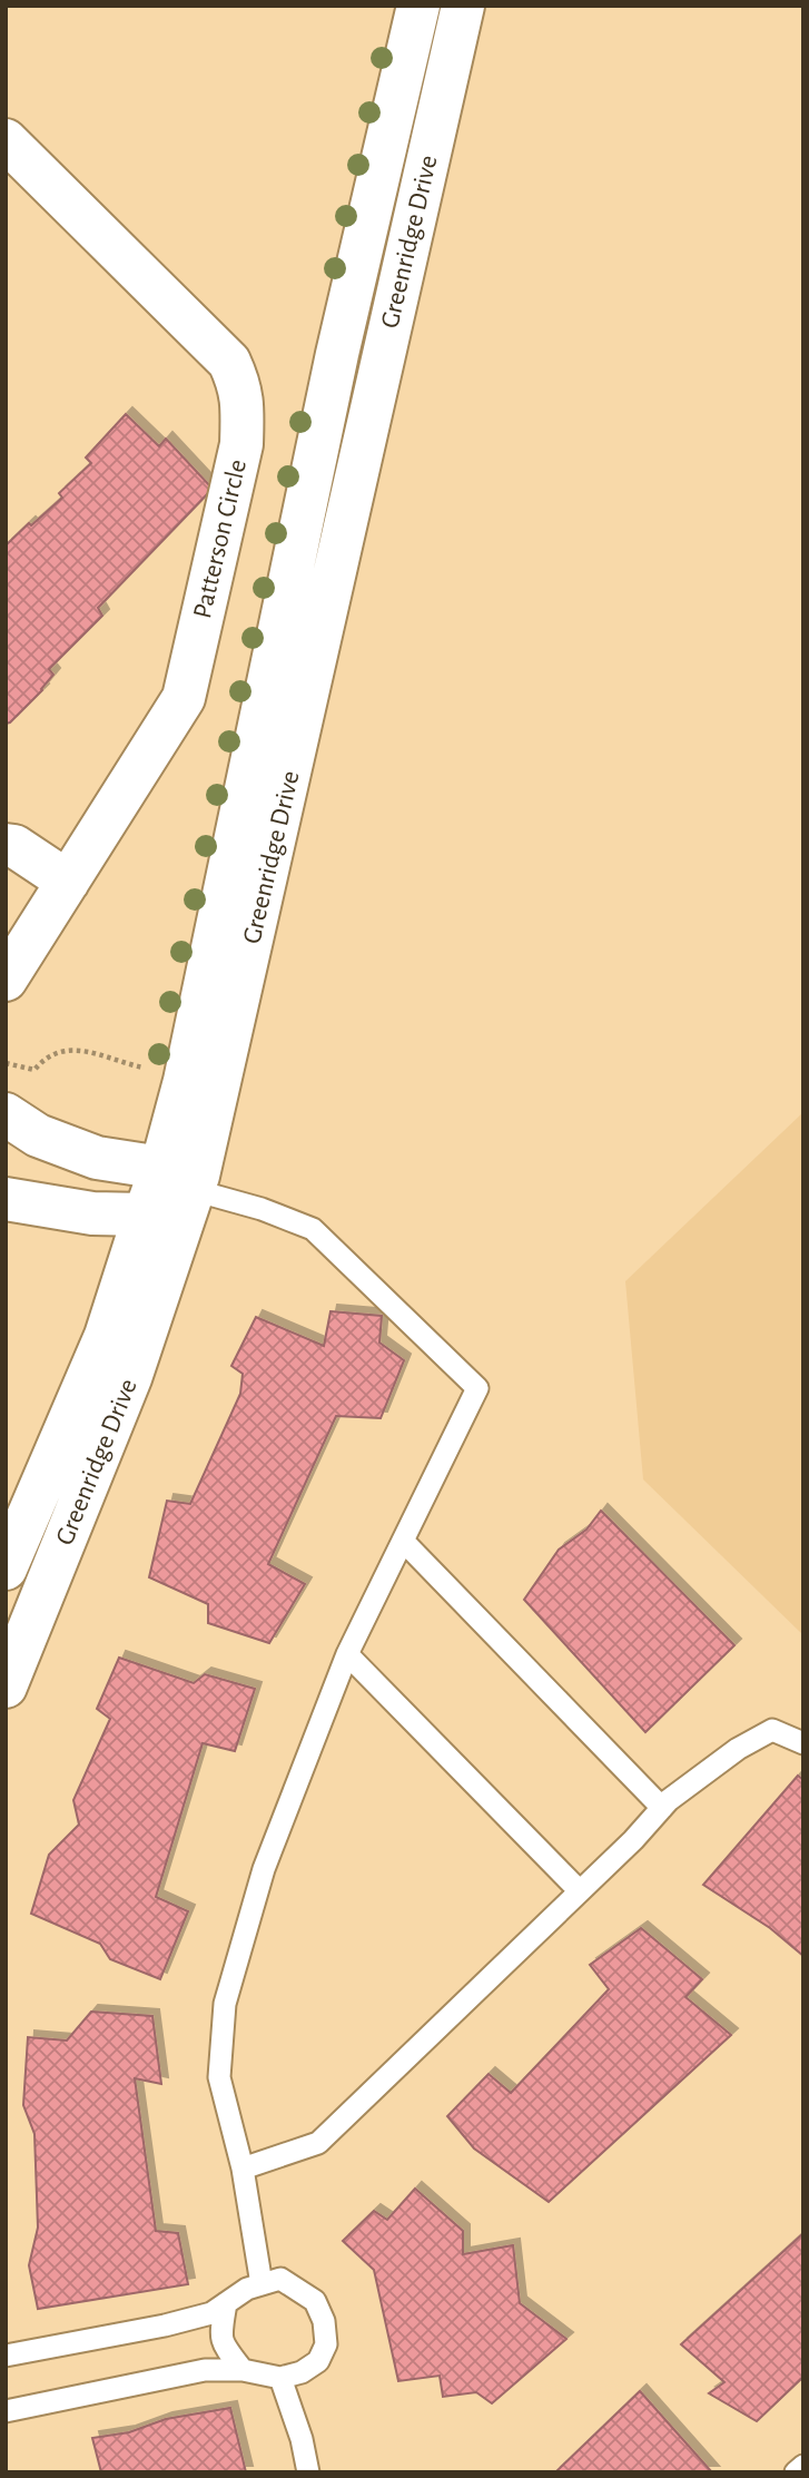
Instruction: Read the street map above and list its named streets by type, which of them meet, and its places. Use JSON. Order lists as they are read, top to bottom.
{
  "streets": {
    "street": ["Greenridge Drive", "Patterson Circle"]
  }
}
